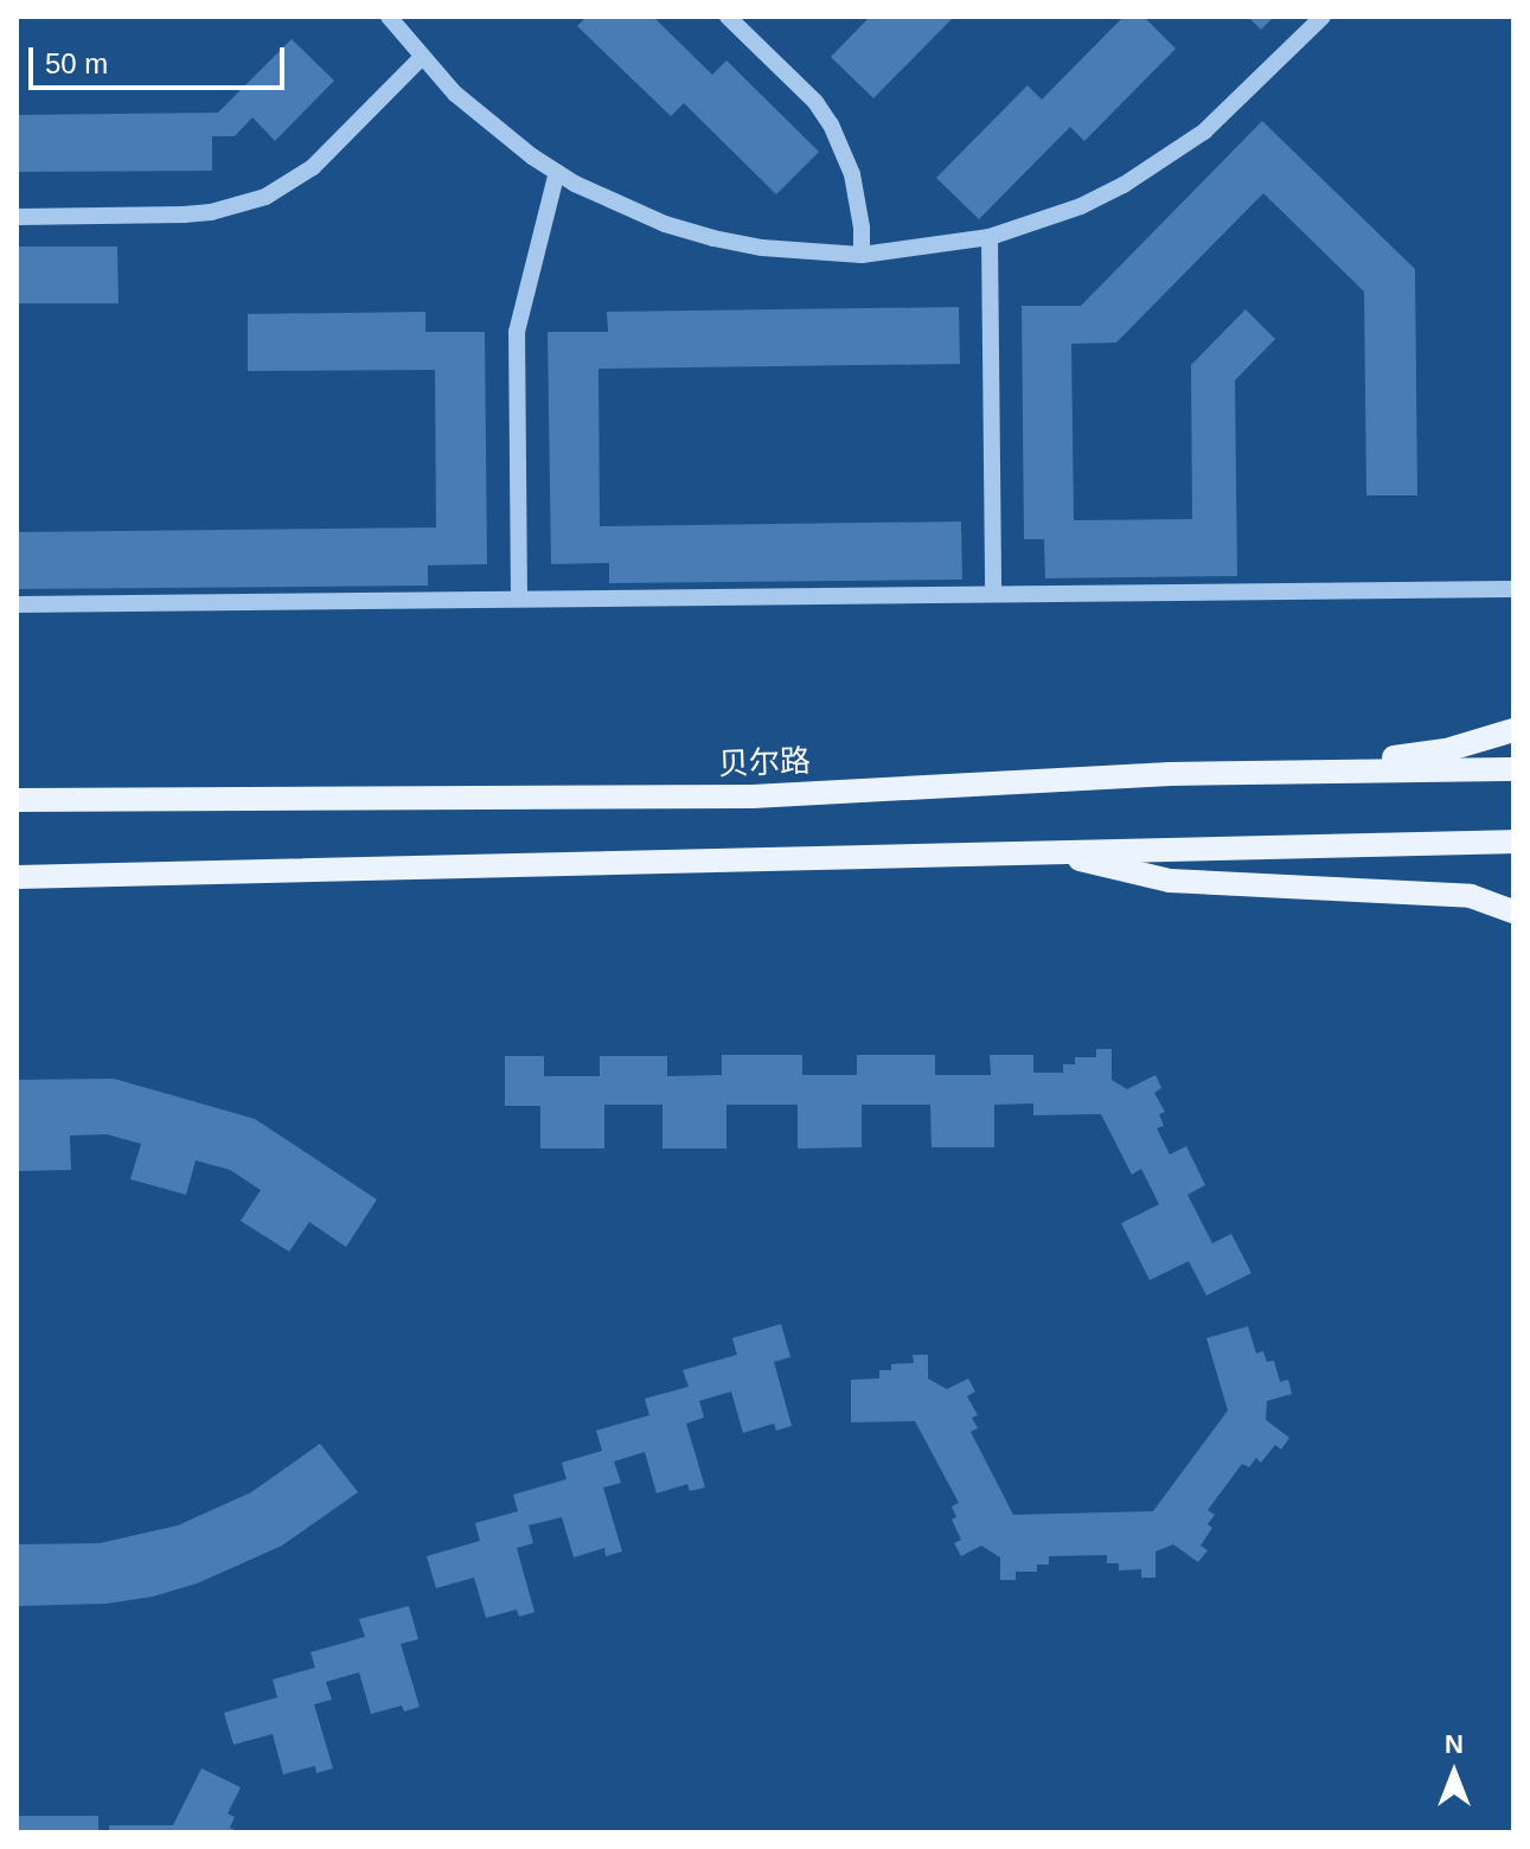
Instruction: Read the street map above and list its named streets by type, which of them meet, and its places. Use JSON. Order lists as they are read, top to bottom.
{
  "streets": {
    "main road": ["贝尔路"]
  },
  "scale_bar": "50 m",
  "north": "top"
}
